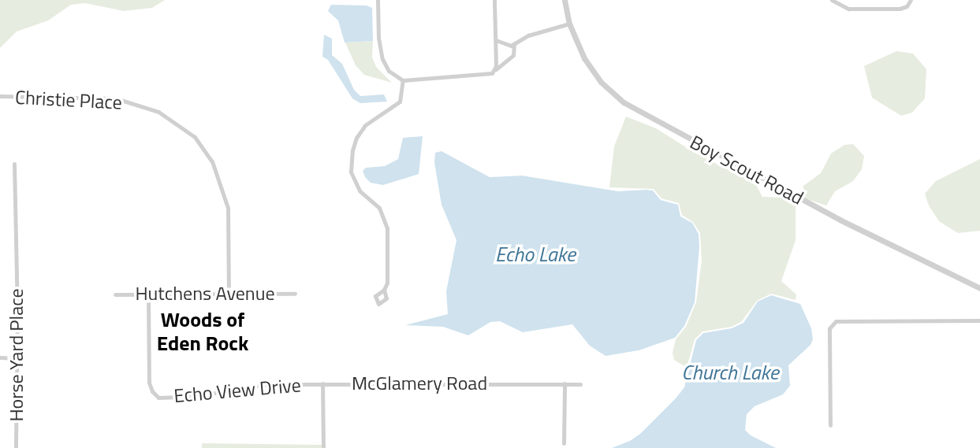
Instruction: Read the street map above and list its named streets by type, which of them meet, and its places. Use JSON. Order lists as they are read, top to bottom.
{
  "streets": {
    "street": [
      "Christie Place",
      "Boy Scout Road",
      "Hutchens Avenue",
      "Horse Yard Place",
      "McGlamery Road",
      "Echo View Drive"
    ]
  },
  "crossings": [
    ["Christie Place", "Hutchens Avenue"],
    ["Hutchens Avenue", "Echo View Drive"],
    ["McGlamery Road", "Echo View Drive"]
  ],
  "districts": ["Woods of Eden Rock"],
  "water": ["Echo Lake", "Church Lake"]
}
